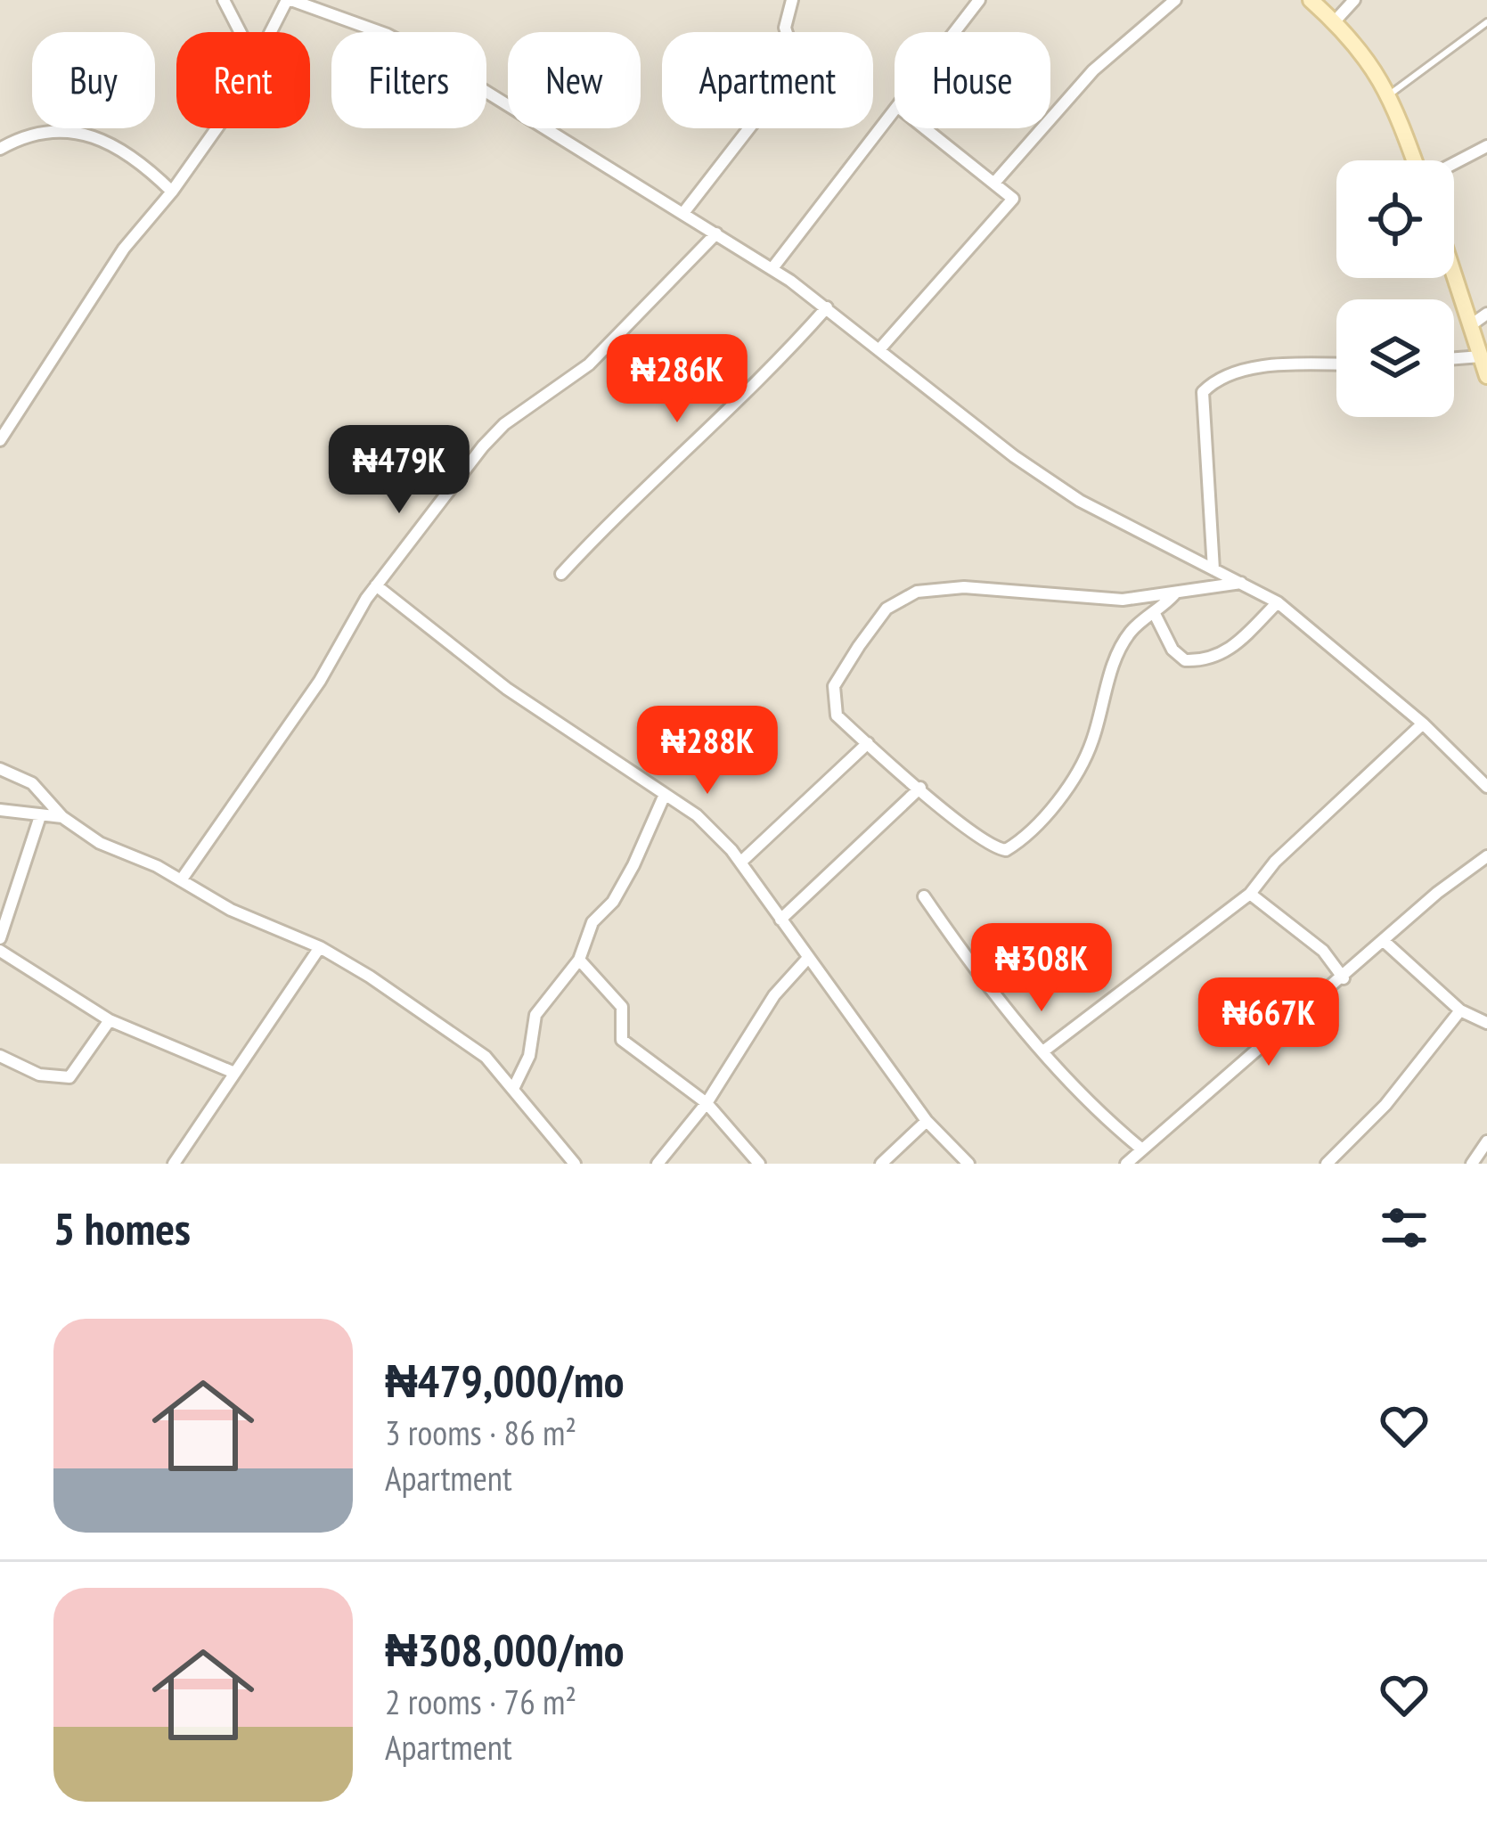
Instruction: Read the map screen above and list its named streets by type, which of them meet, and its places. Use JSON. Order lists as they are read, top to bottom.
{
  "page": {
    "chip": [
      "Buy",
      "Rent",
      "Filters",
      "New",
      "Apartment",
      "House"
    ],
    "price": [
      "₦286K",
      "₦479K",
      "₦288K",
      "₦308K",
      "₦667K"
    ],
    "heading": "5 homes",
    "list": [
      {
        "name": "₦479,000/mo",
        "note": "3 rooms · 86 m² · Apartment"
      },
      {
        "name": "₦308,000/mo",
        "note": "2 rooms · 76 m² · Apartment"
      }
    ]
  }
}
